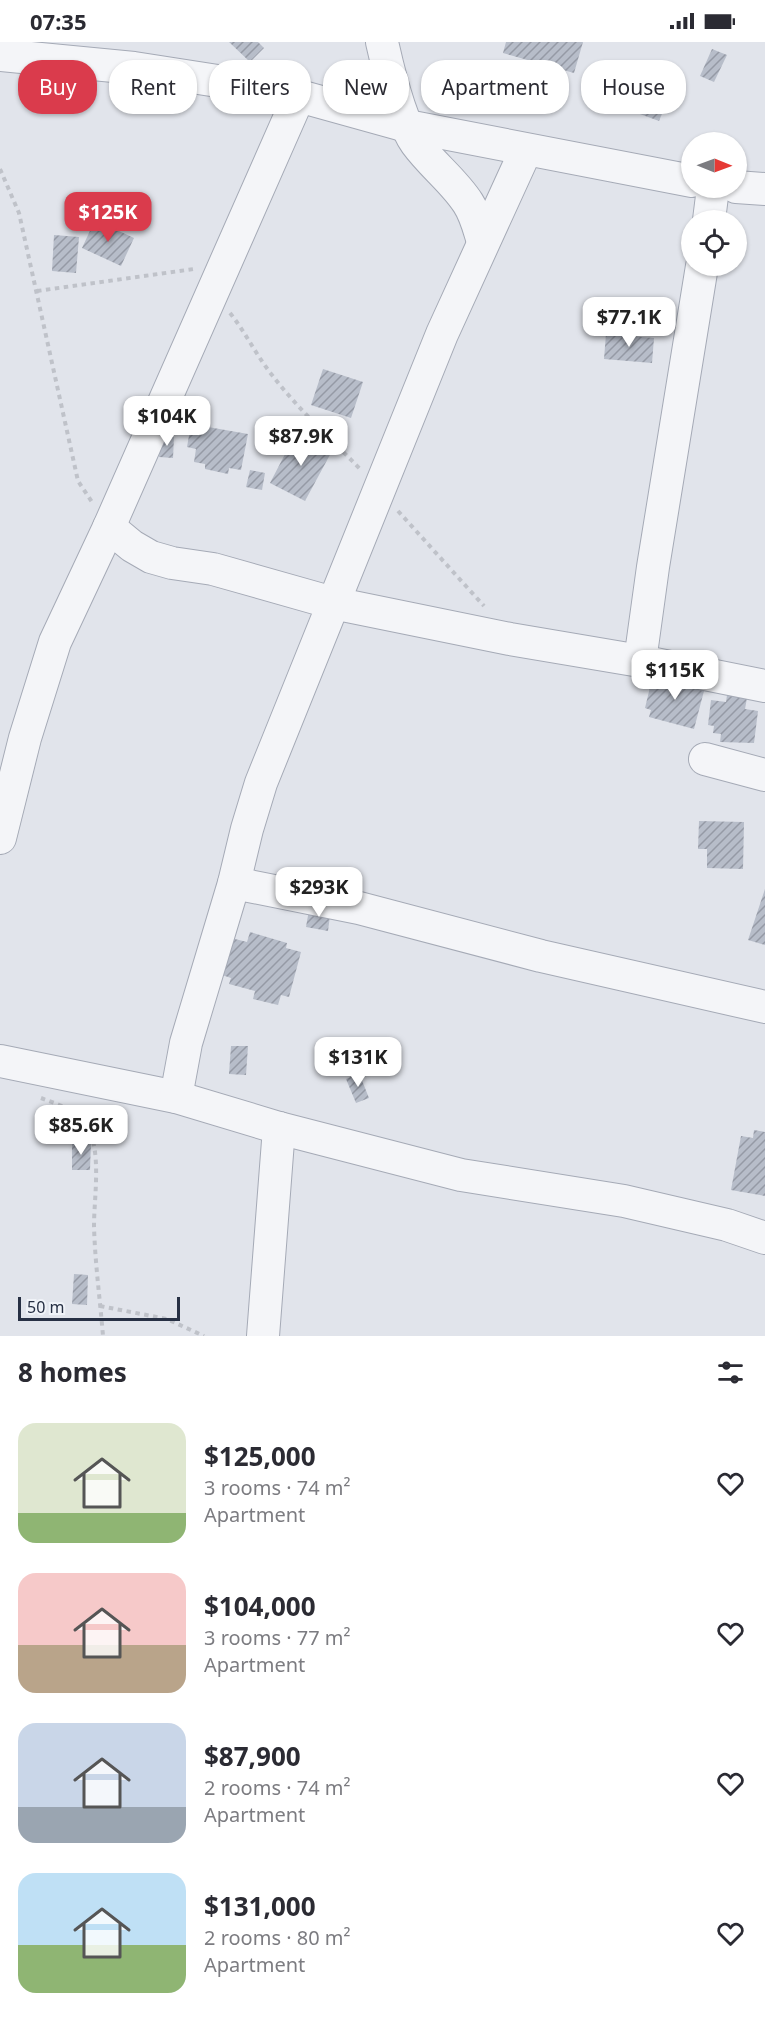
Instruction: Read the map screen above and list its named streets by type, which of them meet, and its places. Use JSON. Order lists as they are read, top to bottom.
{
  "scale_bar": "50 m",
  "north": "right",
  "page": {
    "status": "07:35",
    "chip": [
      "Buy",
      "Rent",
      "Filters",
      "New",
      "Apartment",
      "House"
    ],
    "price": [
      "$125K",
      "$77.1K",
      "$104K",
      "$87.9K",
      "$115K",
      "$293K",
      "$131K",
      "$85.6K"
    ],
    "scale": "50 m",
    "heading": "8 homes",
    "list": [
      {
        "name": "$125,000",
        "note": "3 rooms · 74 m² · Apartment"
      },
      {
        "name": "$104,000",
        "note": "3 rooms · 77 m² · Apartment"
      },
      {
        "name": "$87,900",
        "note": "2 rooms · 74 m² · Apartment"
      },
      {
        "name": "$131,000",
        "note": "2 rooms · 80 m² · Apartment"
      }
    ]
  }
}
